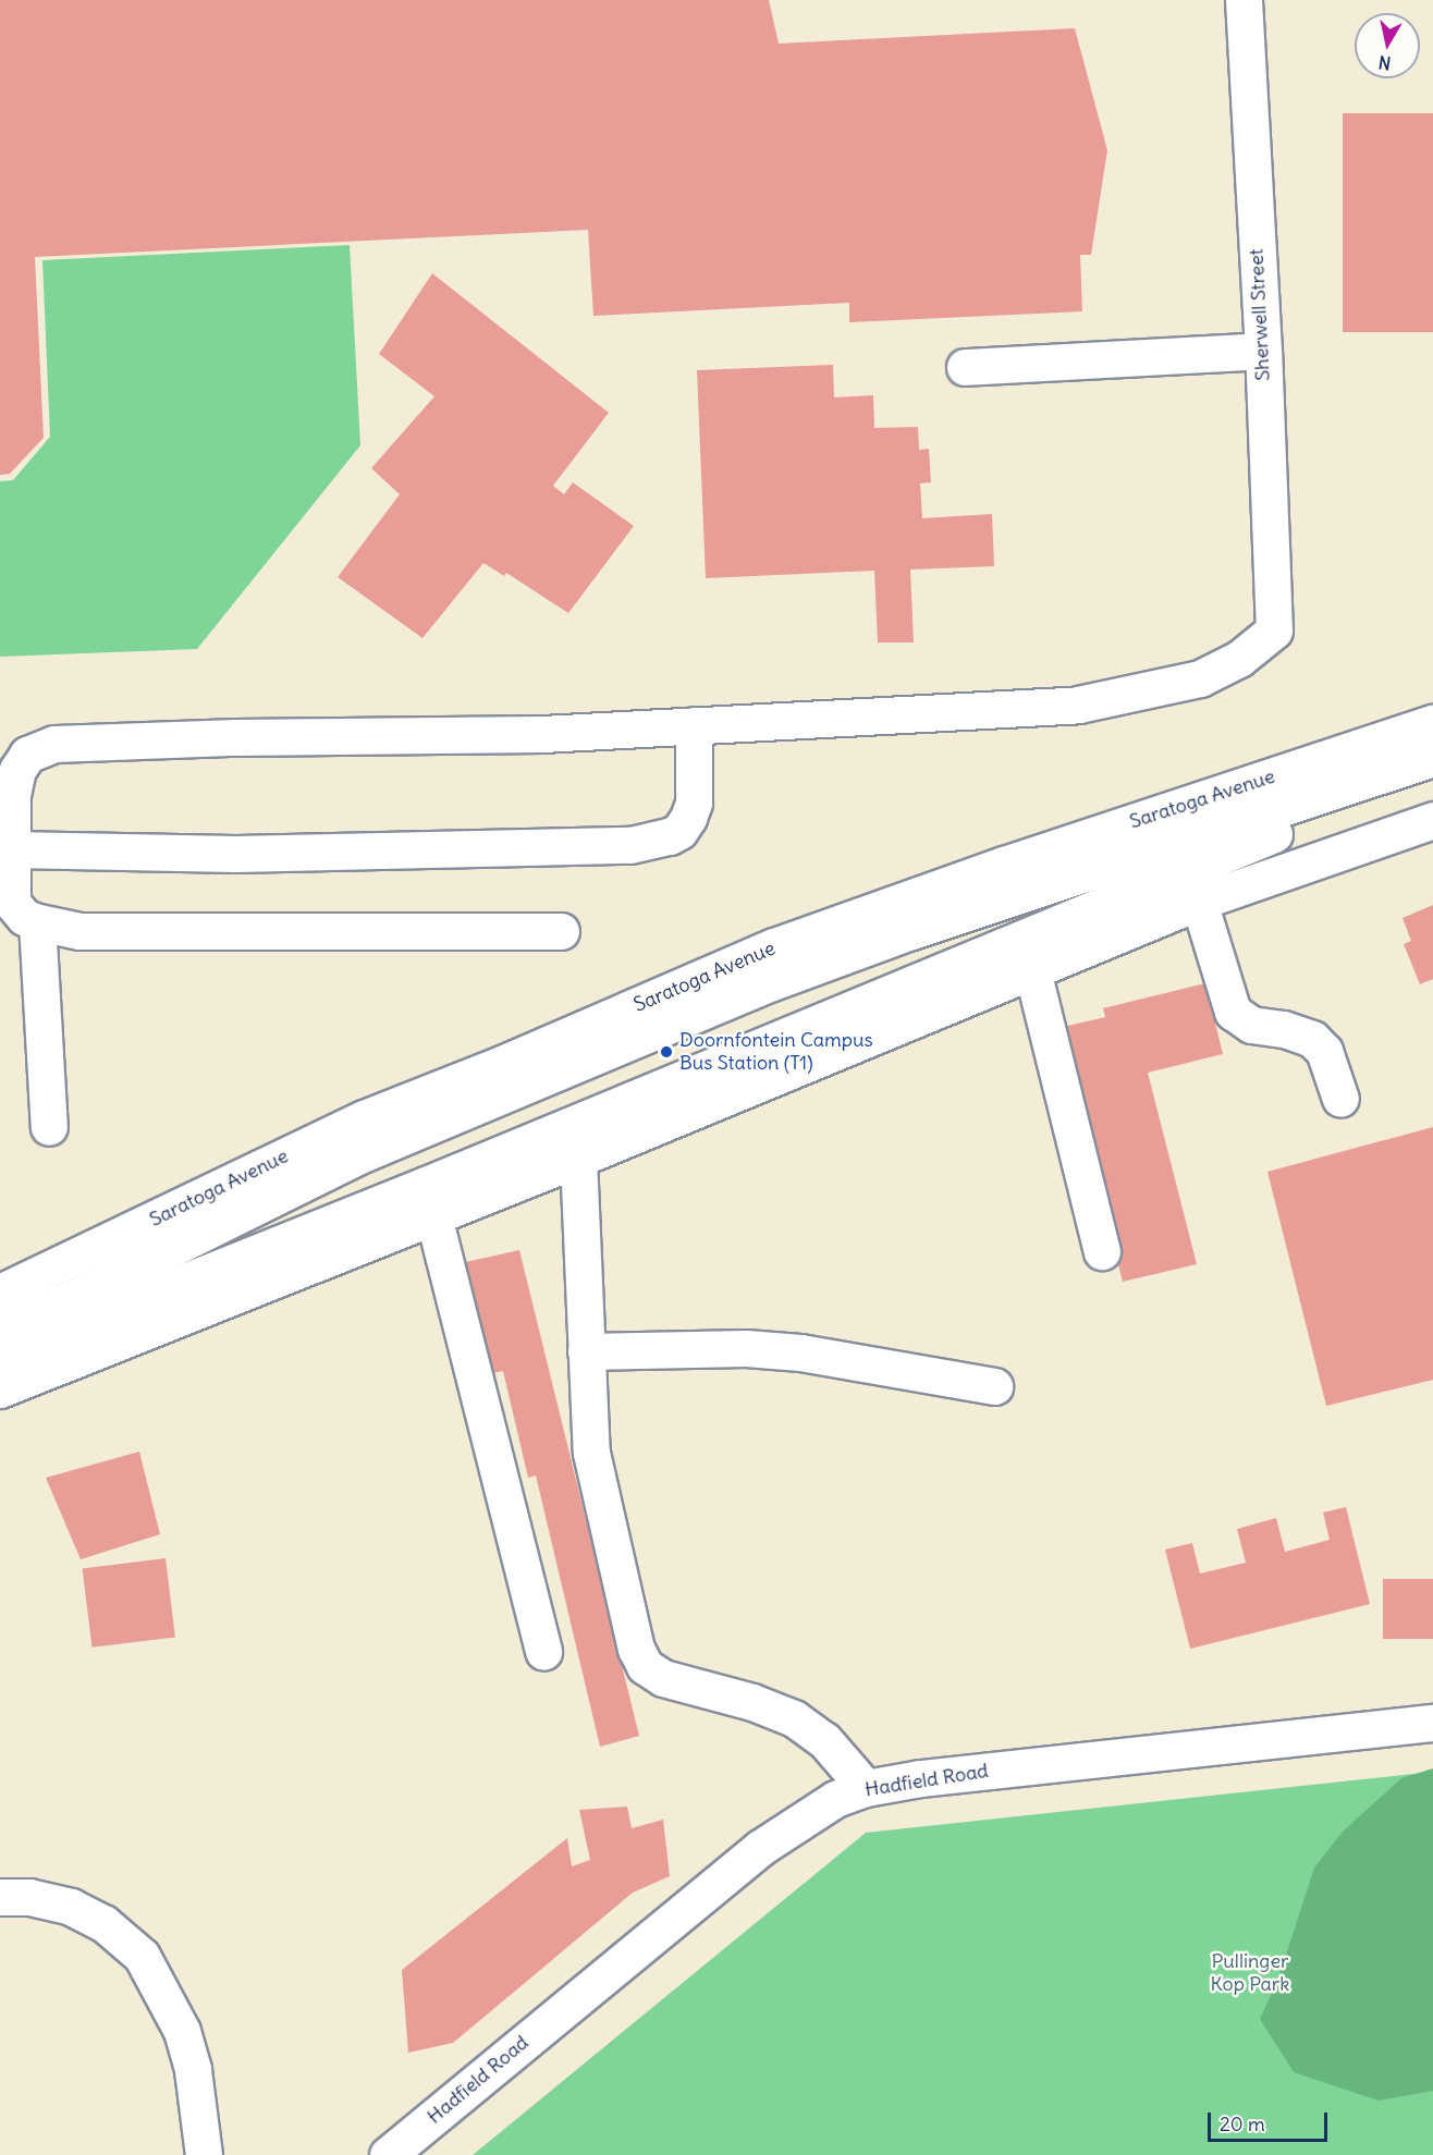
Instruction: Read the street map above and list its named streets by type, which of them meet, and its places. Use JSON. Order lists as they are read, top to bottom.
{
  "streets": {
    "main road": ["Sherwell Street", "Saratoga Avenue", "Hadfield Road"]
  },
  "parks": ["Pullinger Kop Park"],
  "places": ["Doornfontein Campus Bus Station (T1)"],
  "scale_bar": "20 m",
  "north": "bottom"
}
